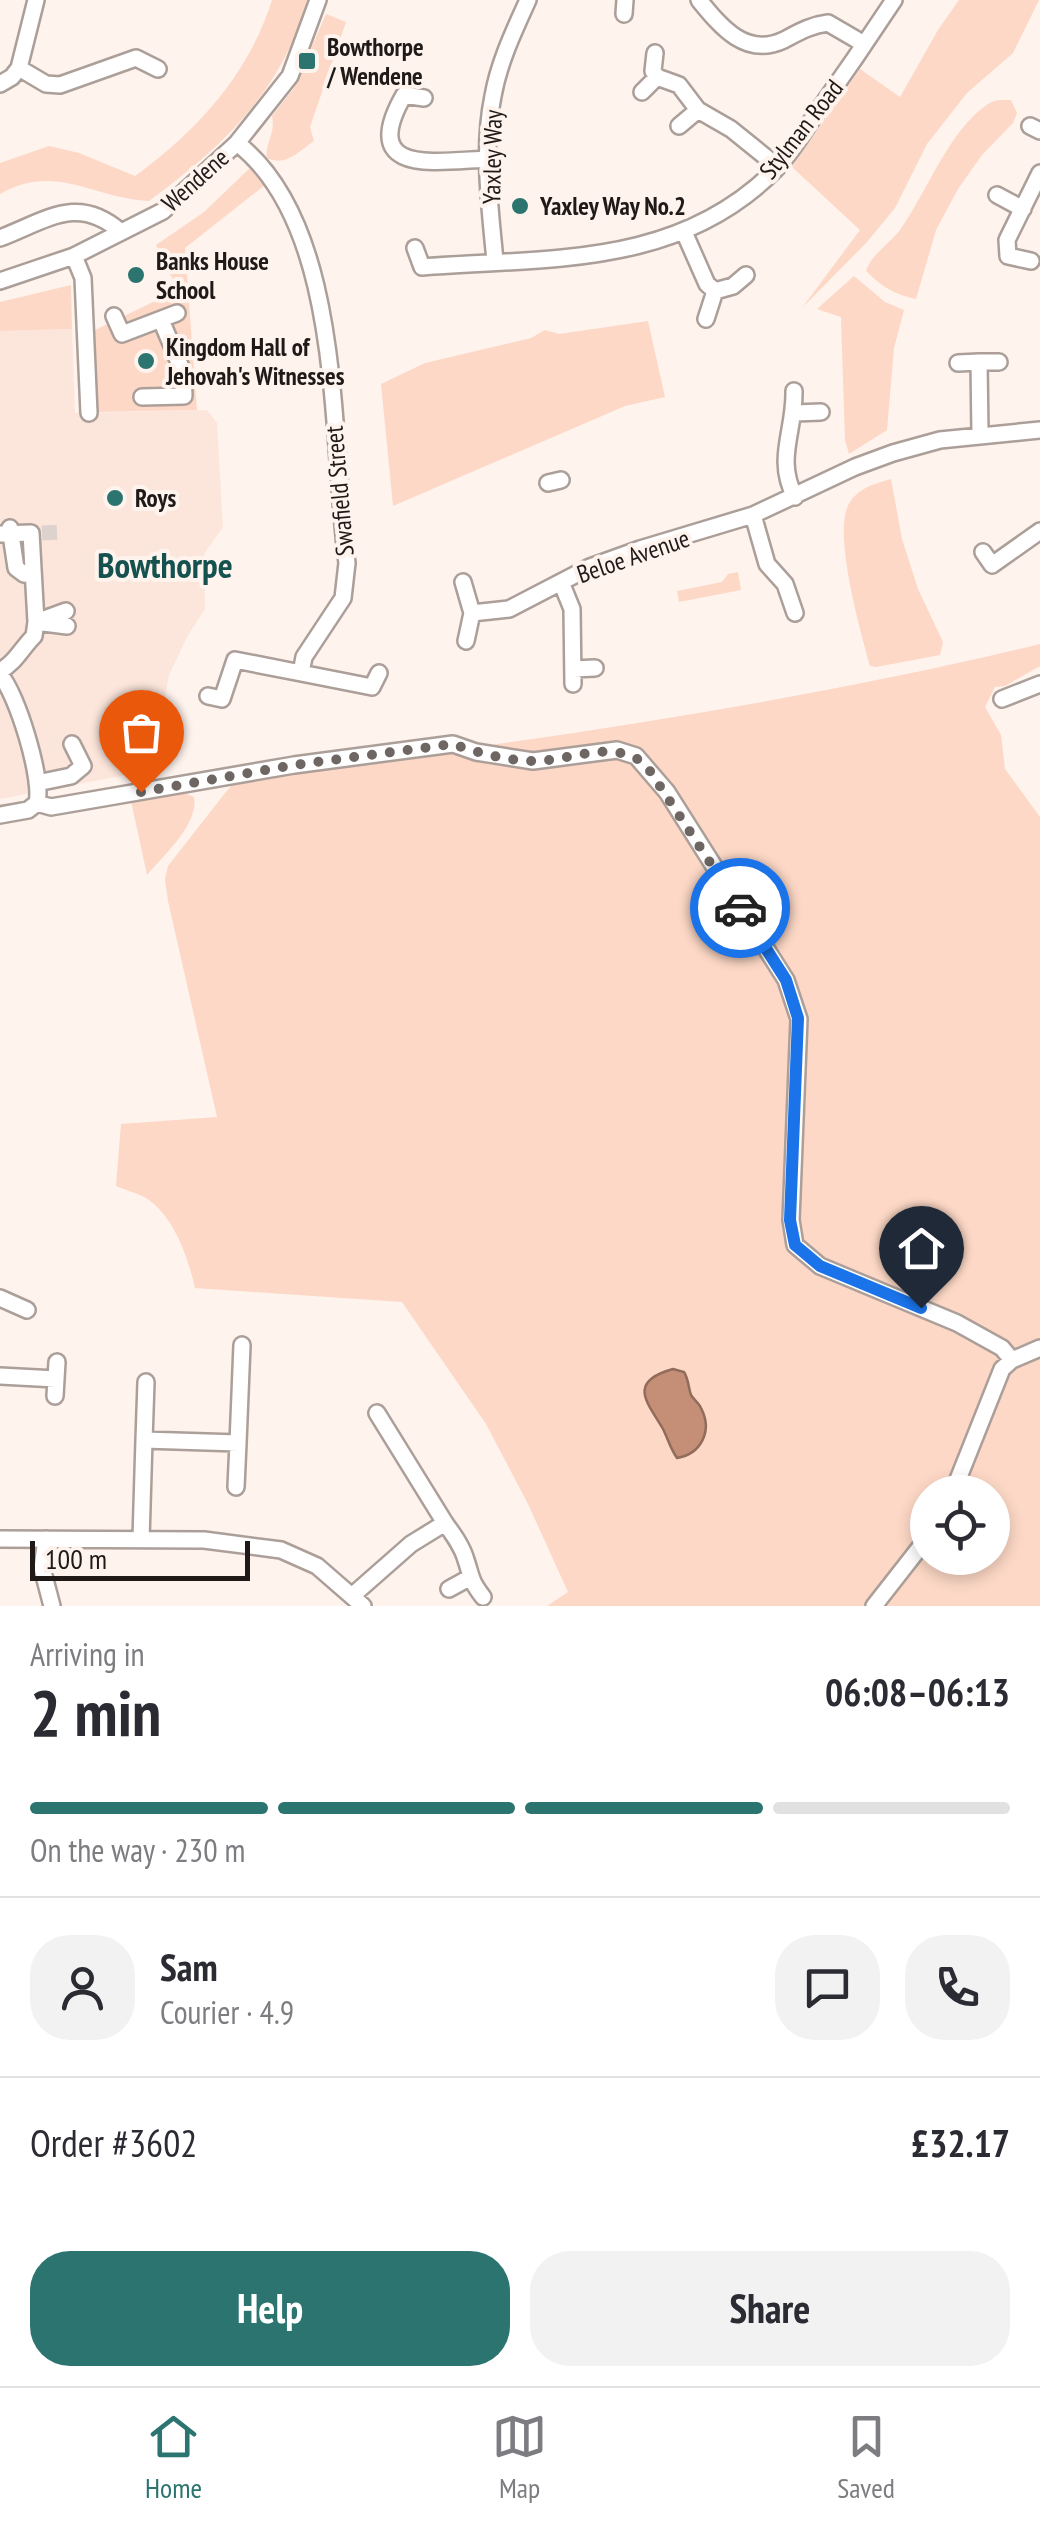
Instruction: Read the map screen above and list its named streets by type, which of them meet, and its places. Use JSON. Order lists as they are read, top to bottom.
{
  "streets": {
    "street": [
      "Stylman Road",
      "Yaxley Way",
      "Wendene",
      "Swafield Street",
      "Beloe Avenue"
    ]
  },
  "crossings": [
    ["Stylman Road", "Yaxley Way"],
    ["Wendene", "Swafield Street"]
  ],
  "districts": ["Bowthorpe"],
  "places": {
    "transit": ["Bowthorpe / Wendene"],
    "other": [
      "Yaxley Way No.2",
      "Banks House School",
      "Kingdom Hall of Jehovah's Witnesses",
      "Roys"
    ]
  },
  "scale_bar": "100 m",
  "page": {
    "scale": "100 m",
    "heading": ["2 min", "Arriving in", "06:08–06:13"],
    "panel": [
      "Sam",
      "Courier · 4.9",
      "Order #3602",
      "£32.17"
    ],
    "bar": "On the way · 230 m",
    "buttons": ["Help", "Share"],
    "tabs": ["Home", "Map", "Saved"]
  }
}
